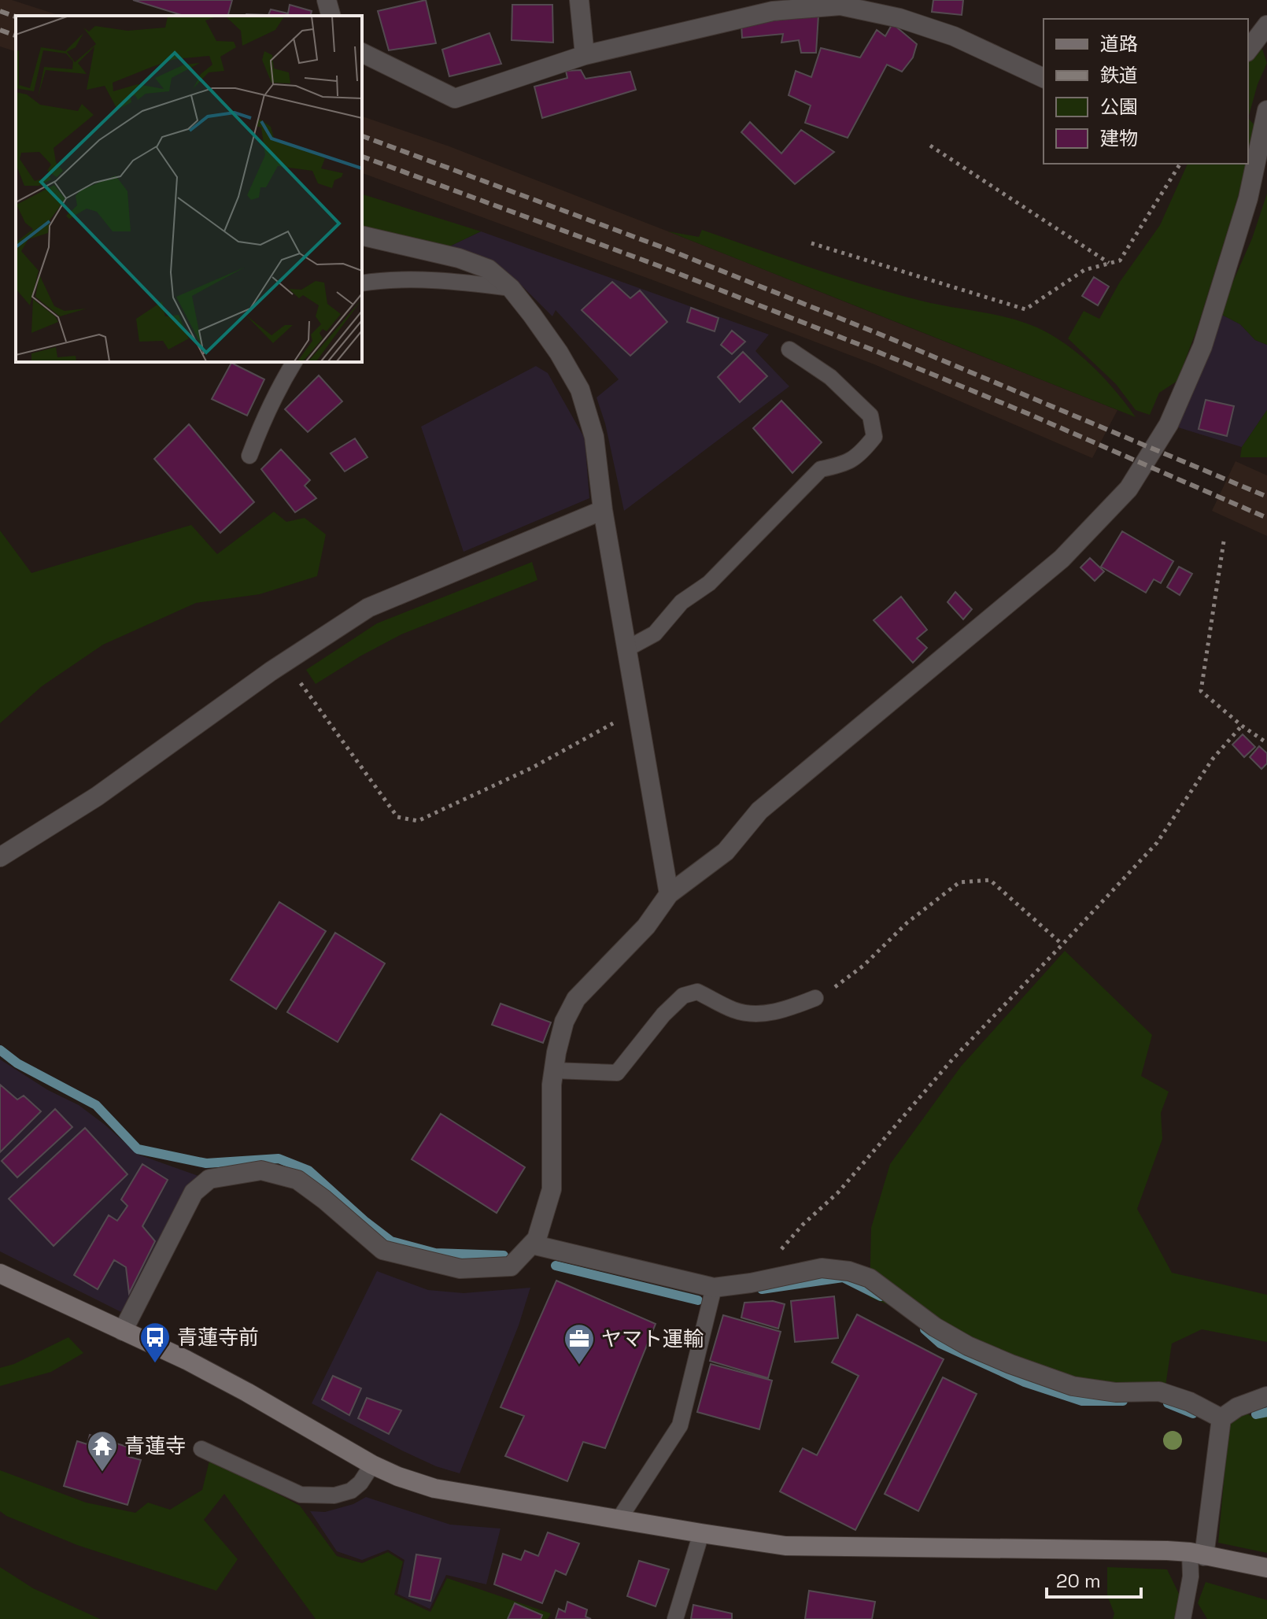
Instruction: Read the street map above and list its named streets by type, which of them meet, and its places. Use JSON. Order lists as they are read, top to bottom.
{
  "places": {
    "bus stop": ["青蓮寺前"],
    "office": ["ヤマト運輸"],
    "temple": ["青蓮寺"]
  },
  "legend": [
    "道路",
    "鉄道",
    "公園",
    "建物"
  ],
  "scale_bar": "20 m"
}
